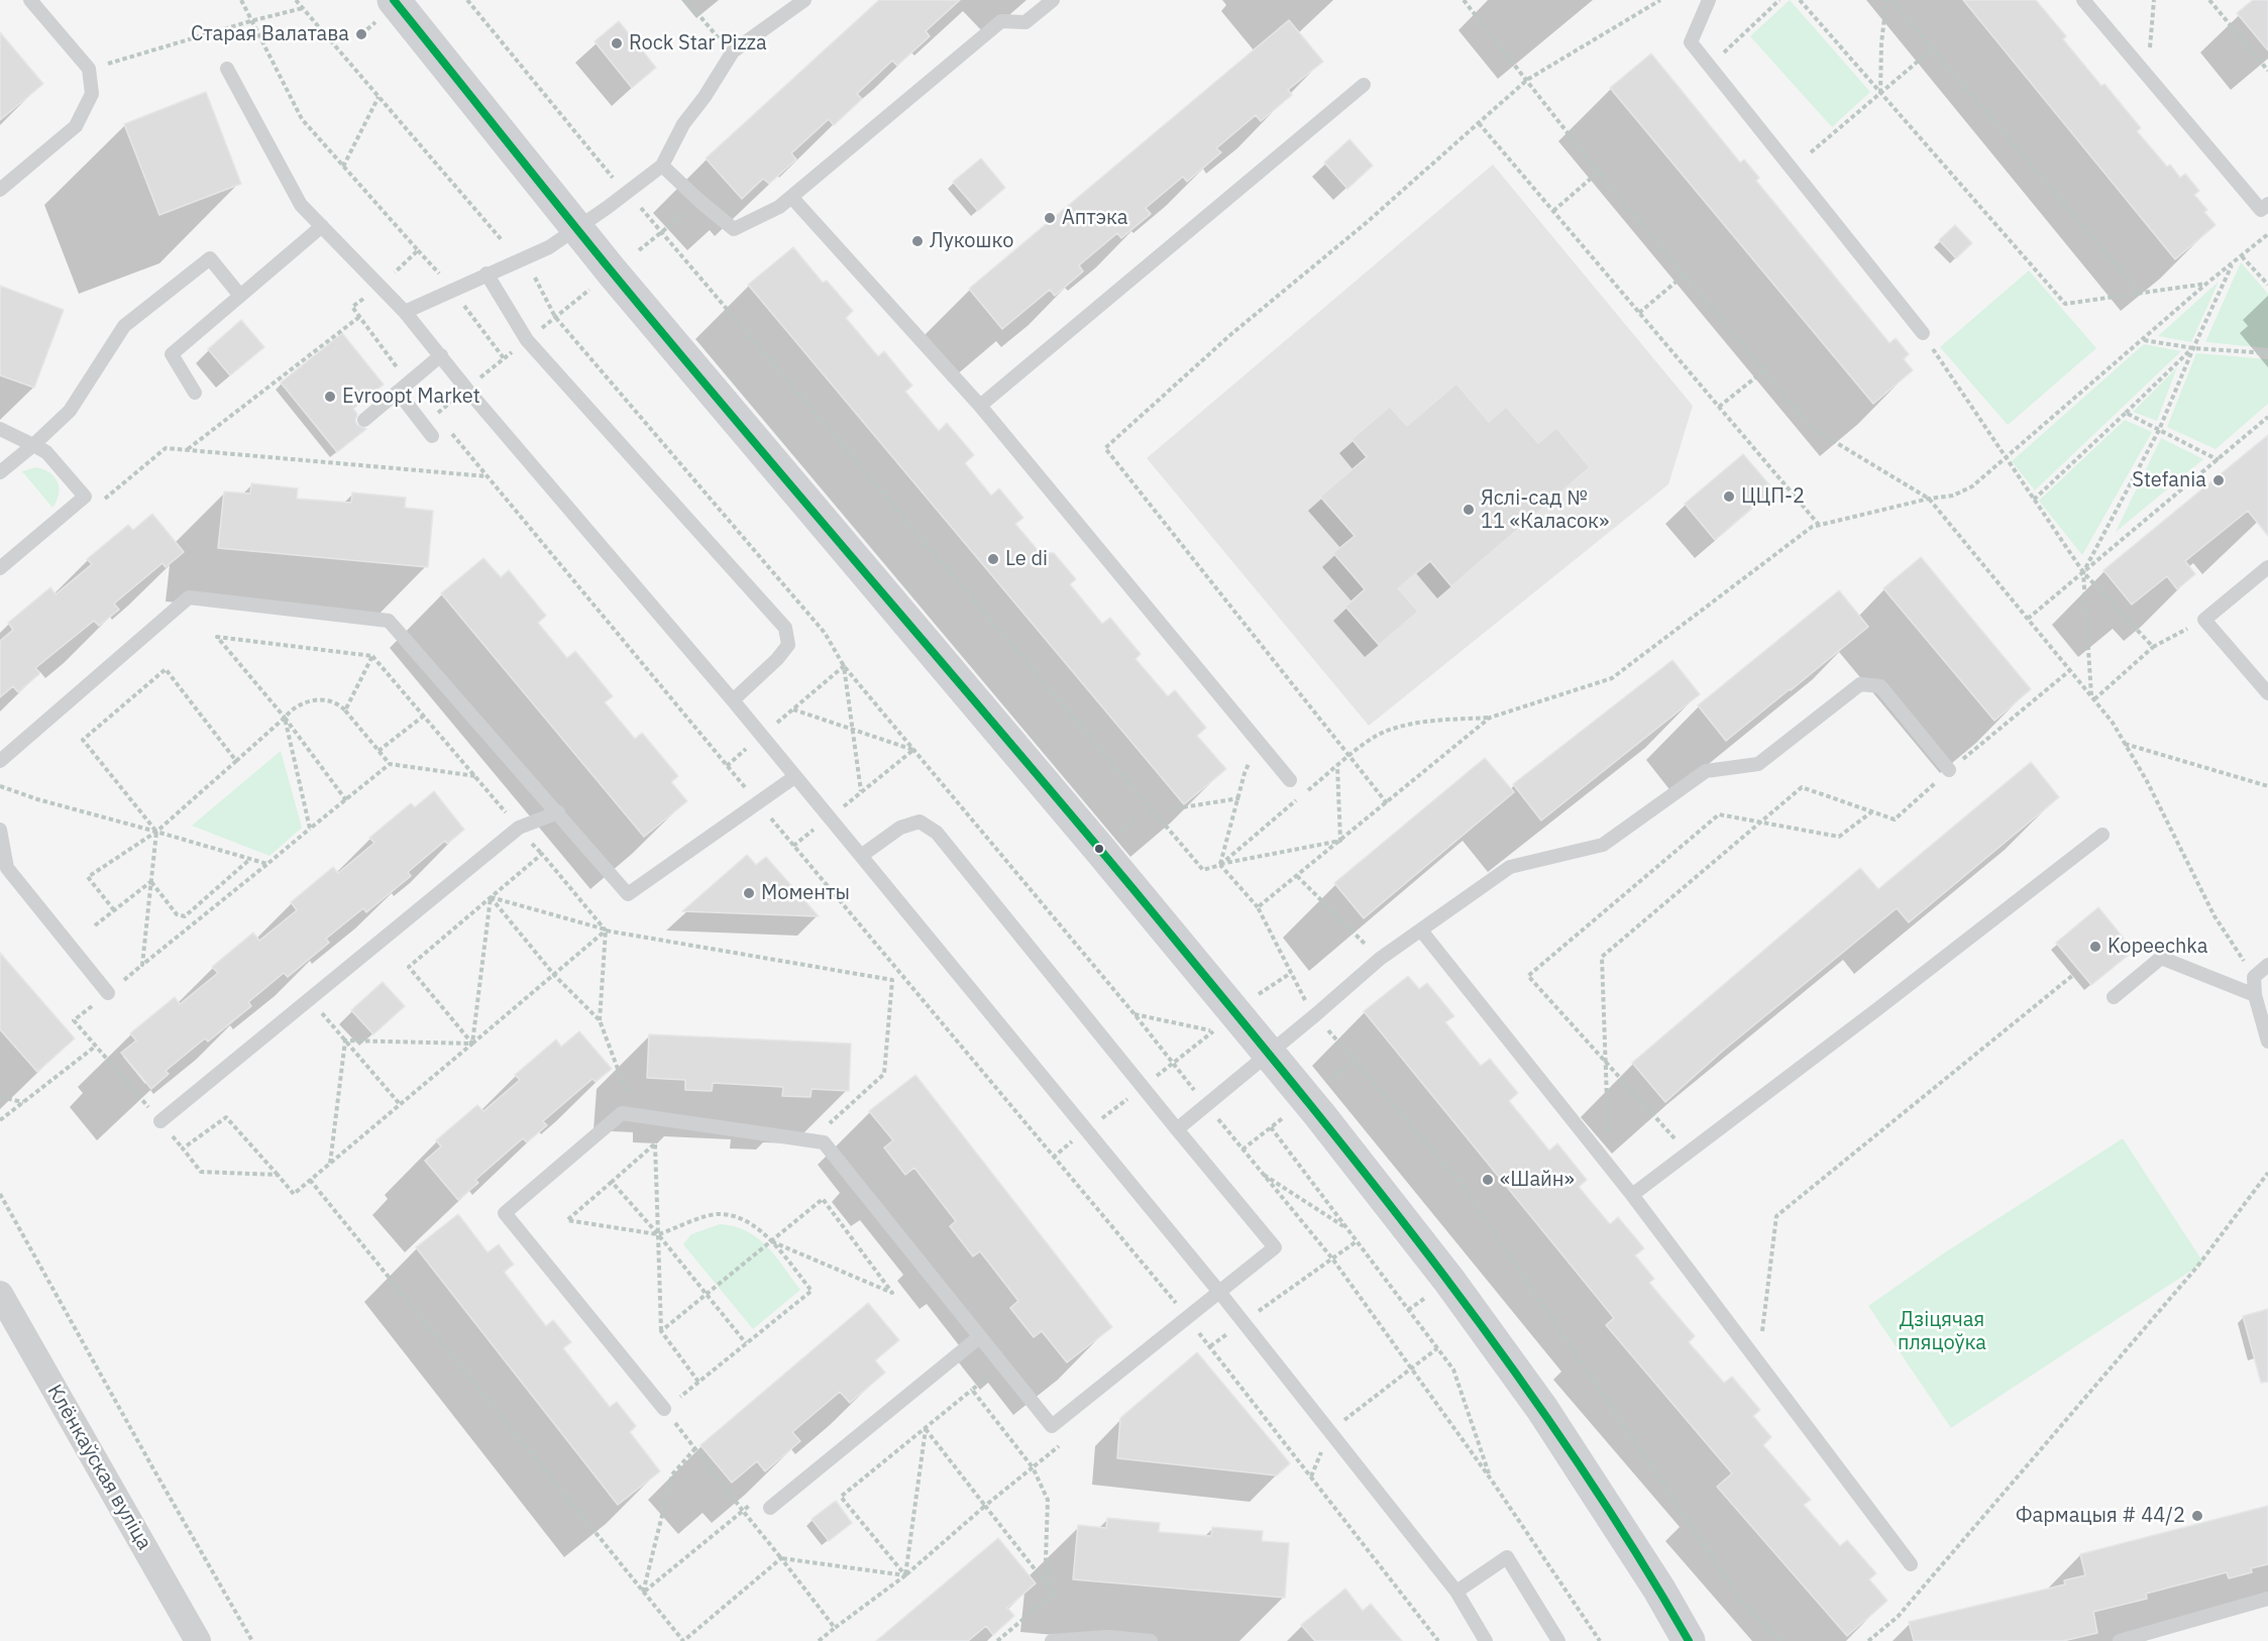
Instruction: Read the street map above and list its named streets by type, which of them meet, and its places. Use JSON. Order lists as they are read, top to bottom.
{
  "streets": {
    "street": ["Клёнкаўская вуліца"]
  },
  "parks": ["Дзіцячая пляцоўка"],
  "places": [
    "Старая Валатава",
    "Rock Star Pizza",
    "Аптэка",
    "Лукошко",
    "Evroopt Market",
    "Stefania",
    "ЦЦП-2",
    "Яслі-сад № 11 «Каласок»",
    "Le di",
    "Моменты",
    "Kopeechka",
    "«Шайн»",
    "Фармацыя # 44/2"
  ]
}
